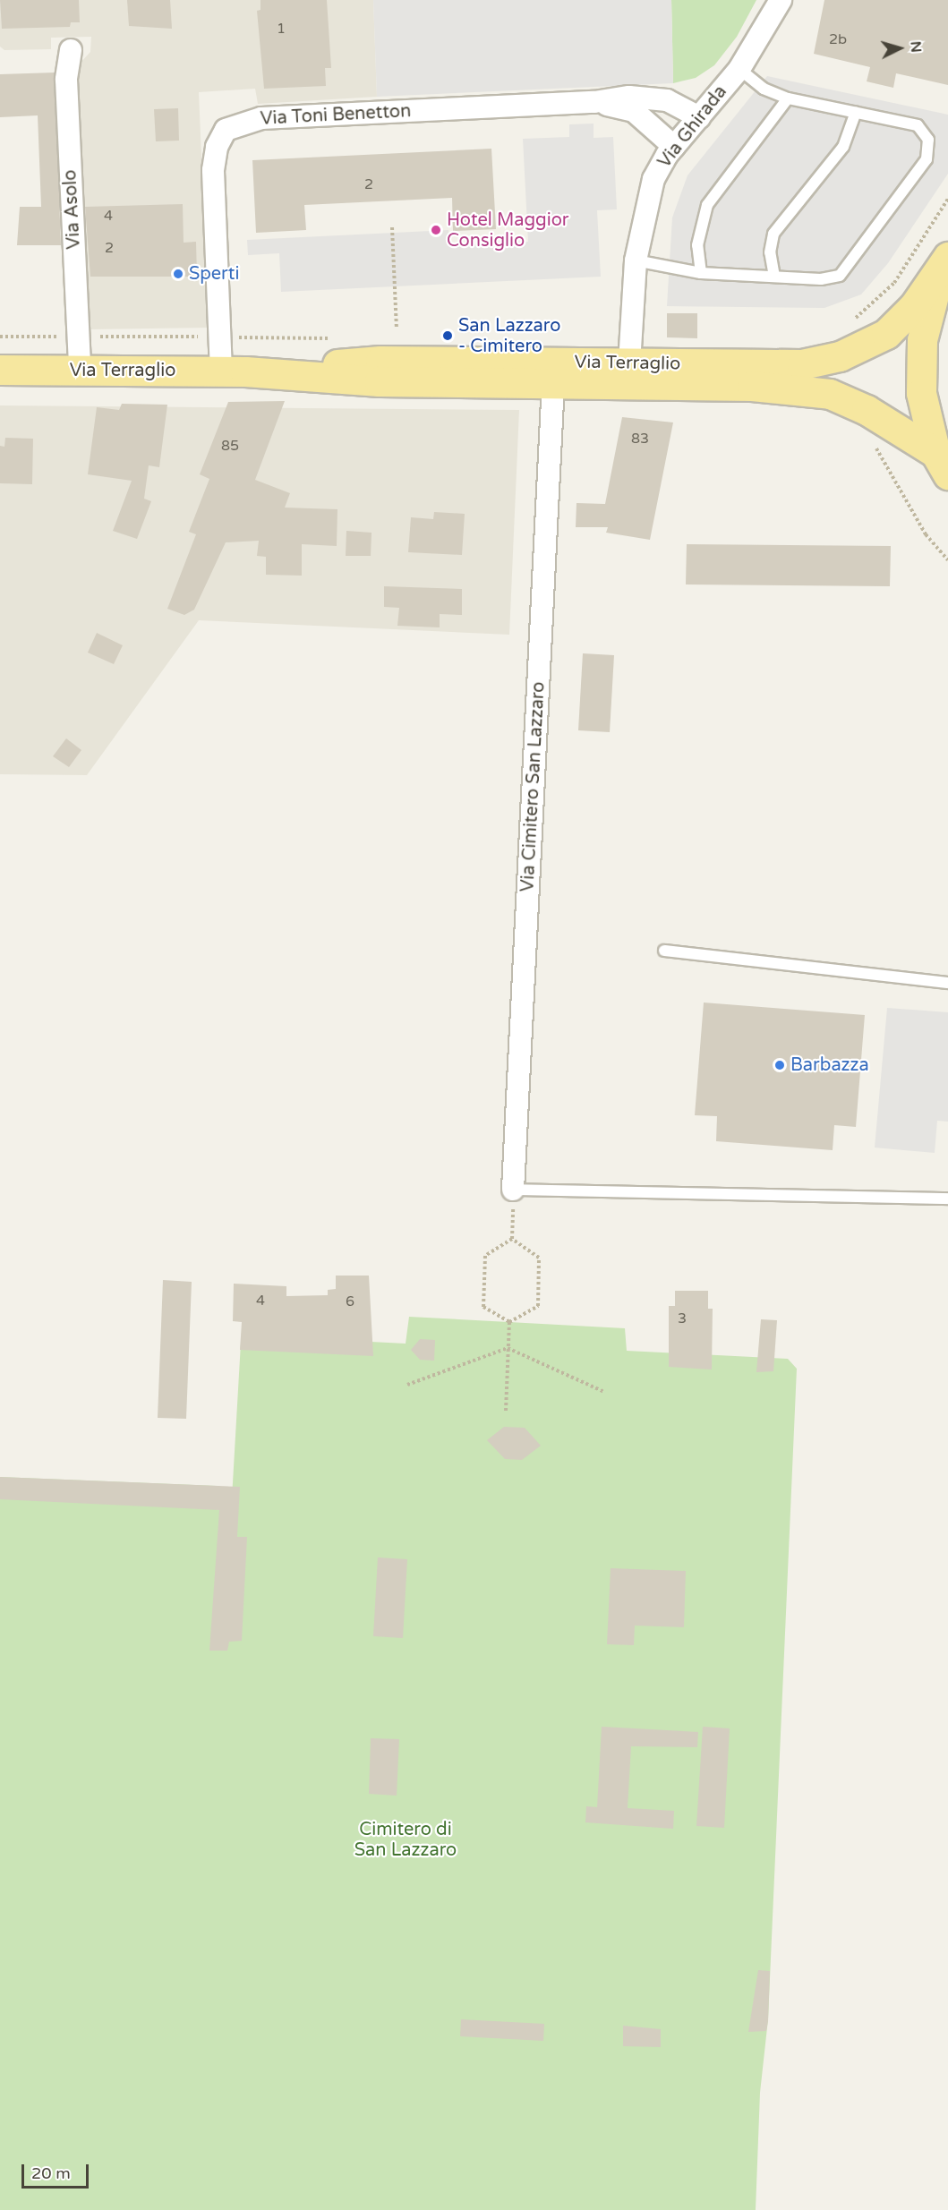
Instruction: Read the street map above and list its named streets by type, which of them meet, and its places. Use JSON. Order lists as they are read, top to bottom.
{
  "streets": {
    "main road": ["Via Terraglio"],
    "street": [
      "Via Toni Benetton",
      "Via Ghirada",
      "Via Asolo",
      "Via Cimitero San Lazzaro"
    ]
  },
  "crossings": [
    ["Via Toni Benetton", "Via Ghirada"],
    ["Via Toni Benetton", "Via Terraglio"],
    ["Via Ghirada", "Via Terraglio"],
    ["Via Asolo", "Via Terraglio"],
    ["Via Terraglio", "Via Cimitero San Lazzaro"]
  ],
  "parks": ["Cimitero di San Lazzaro"],
  "places": [
    "Hotel Maggior Consiglio",
    "Sperti",
    "San Lazzaro - Cimitero",
    "Barbazza"
  ],
  "house_numbers": [
    "1",
    "2b",
    "2",
    "4",
    "2",
    "83",
    "85",
    "4",
    "6",
    "3"
  ],
  "scale_bar": "20 m",
  "north": "right"
}
